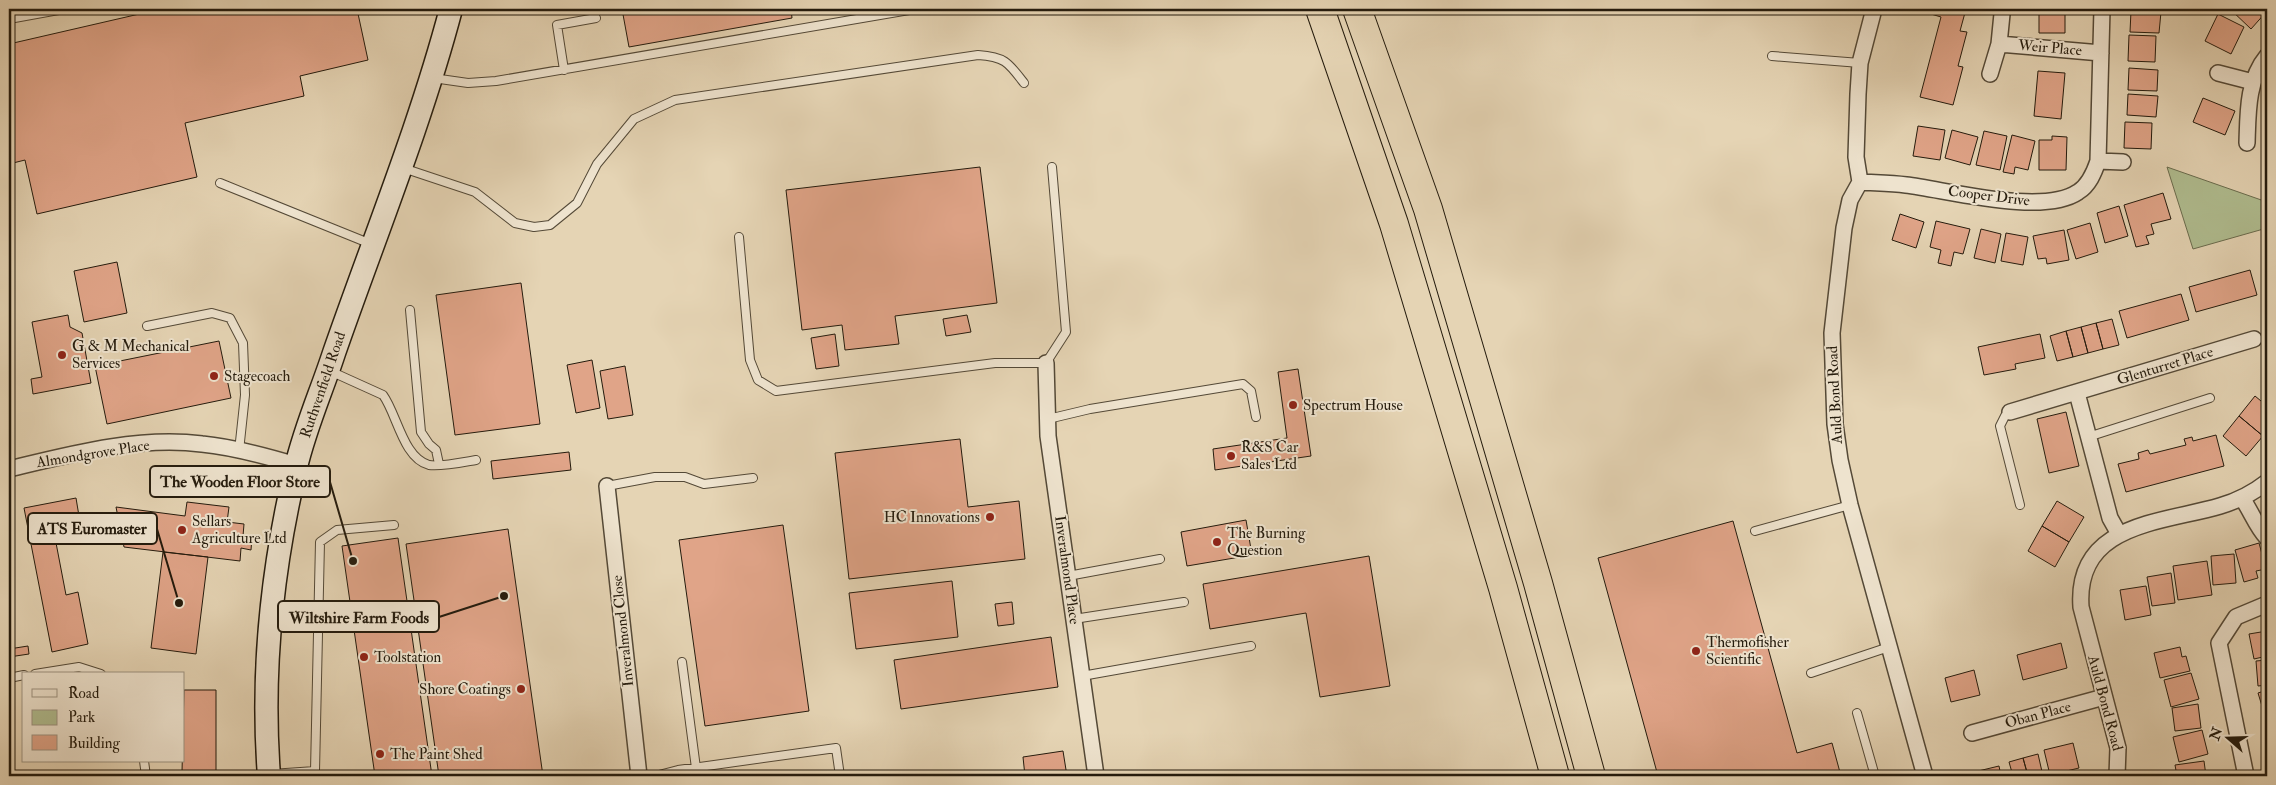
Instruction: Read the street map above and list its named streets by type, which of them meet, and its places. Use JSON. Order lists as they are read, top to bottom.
{
  "streets": {
    "street": [
      "Weir Place",
      "Cooper Drive",
      "Glenturret Place",
      "Ruthvenfield Road",
      "Auld Bond Road",
      "Almondgrove Place",
      "Inveralmond Place",
      "Inveralmond Close",
      "Oban Place"
    ]
  },
  "crossings": [
    ["Weir Place", "Cooper Drive"],
    ["Cooper Drive", "Auld Bond Road"],
    ["Ruthvenfield Road", "Almondgrove Place"],
    ["Auld Bond Road", "Oban Place"]
  ],
  "places": [
    "G & M Mechanical Services",
    "Stagecoach",
    "Spectrum House",
    "R&S Car Sales Ltd",
    "HC Innovations",
    "Sellars Agriculture Ltd",
    "The Burning Question",
    "The Wooden Floor Store",
    "Wiltshire Farm Foods",
    "ATS Euromaster",
    "Thermofisher Scientific",
    "Toolstation",
    "Shore Coatings",
    "The Paint Shed"
  ],
  "legend": ["Road", "Park", "Building"],
  "north": "left"
}
